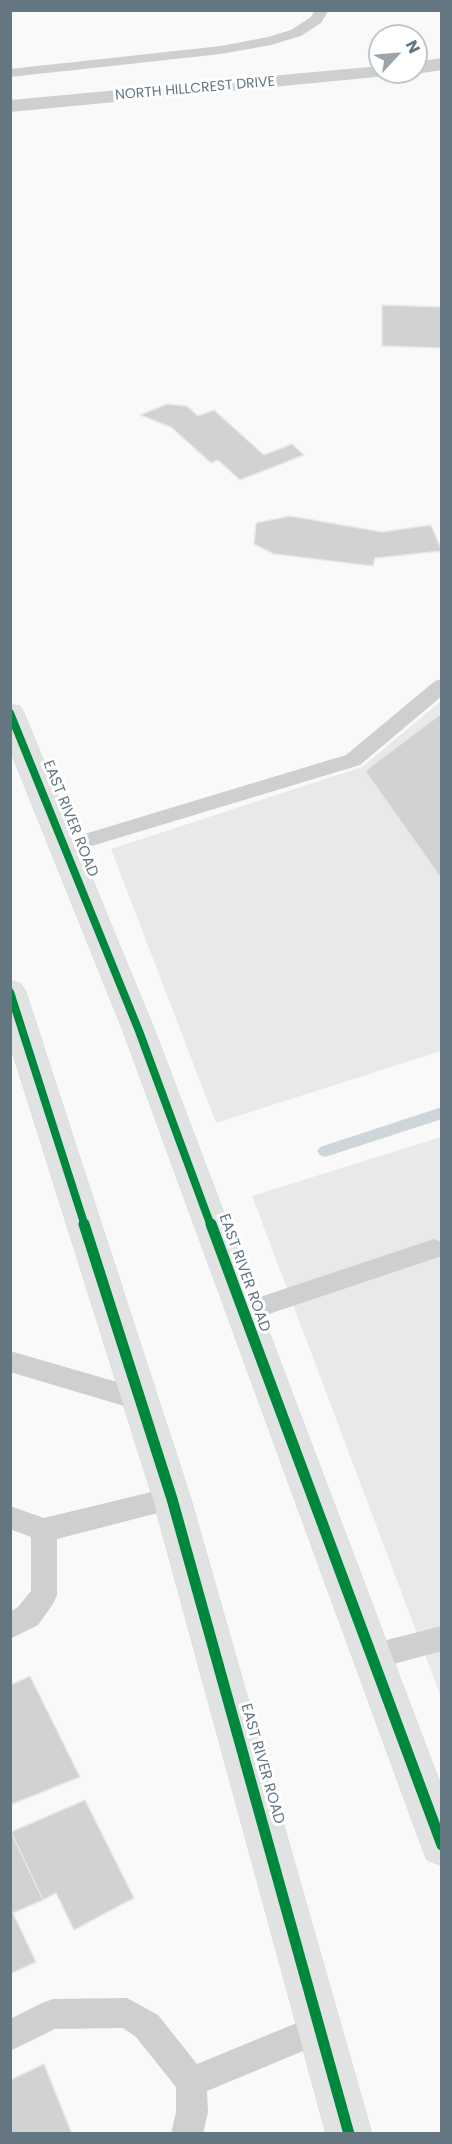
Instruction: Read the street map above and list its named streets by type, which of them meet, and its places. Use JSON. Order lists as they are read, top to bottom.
{
  "streets": {
    "main road": ["EAST RIVER ROAD"],
    "street": ["NORTH HILLCREST DRIVE"]
  },
  "north": "top right"
}
